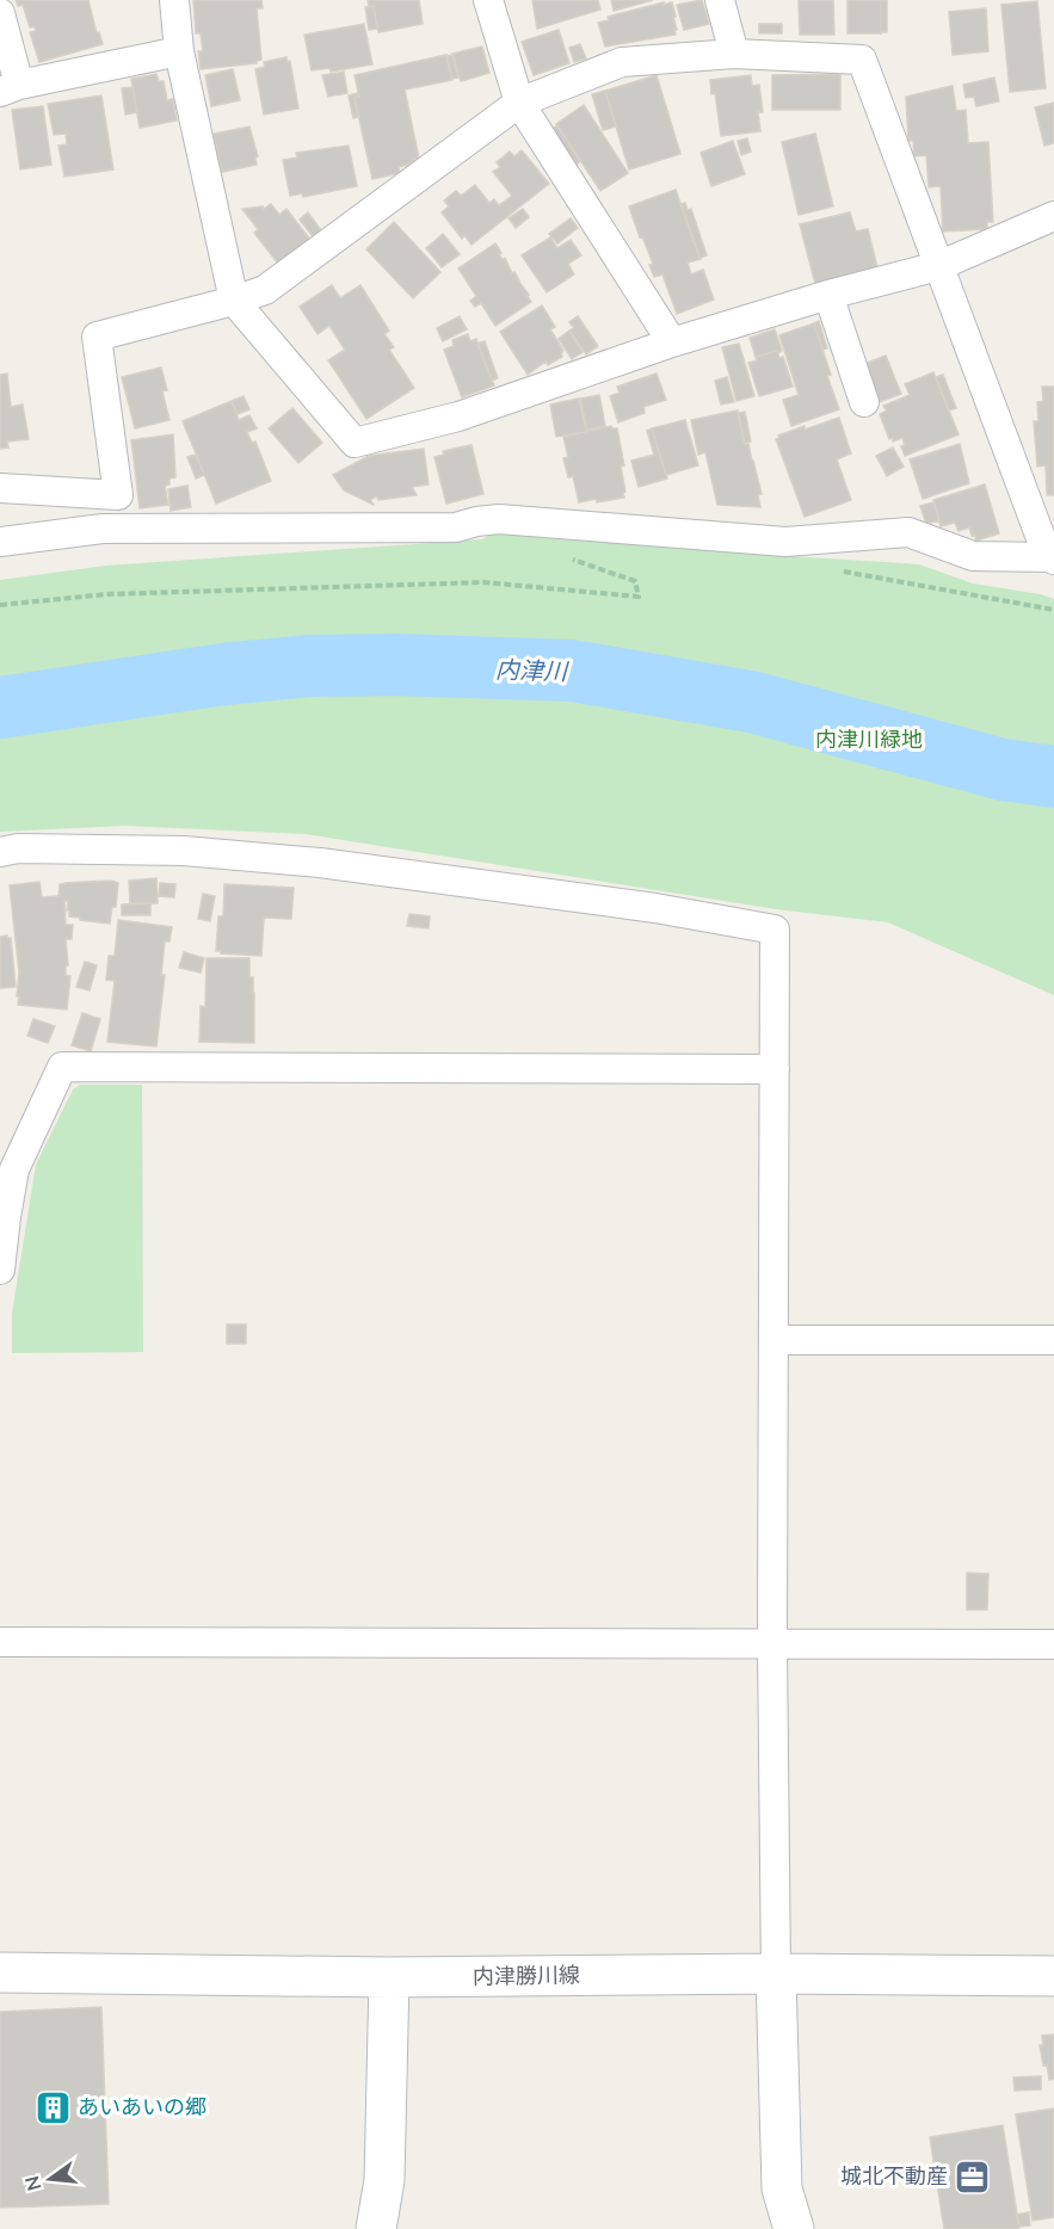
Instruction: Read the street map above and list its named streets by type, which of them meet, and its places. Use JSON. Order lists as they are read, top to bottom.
{
  "streets": {
    "main road": ["内津勝川線"]
  },
  "water": ["内津川"],
  "parks": ["内津川緑地"],
  "places": {
    "building": ["あいあいの郷"],
    "office": ["城北不動産"]
  },
  "north": "left"
}
